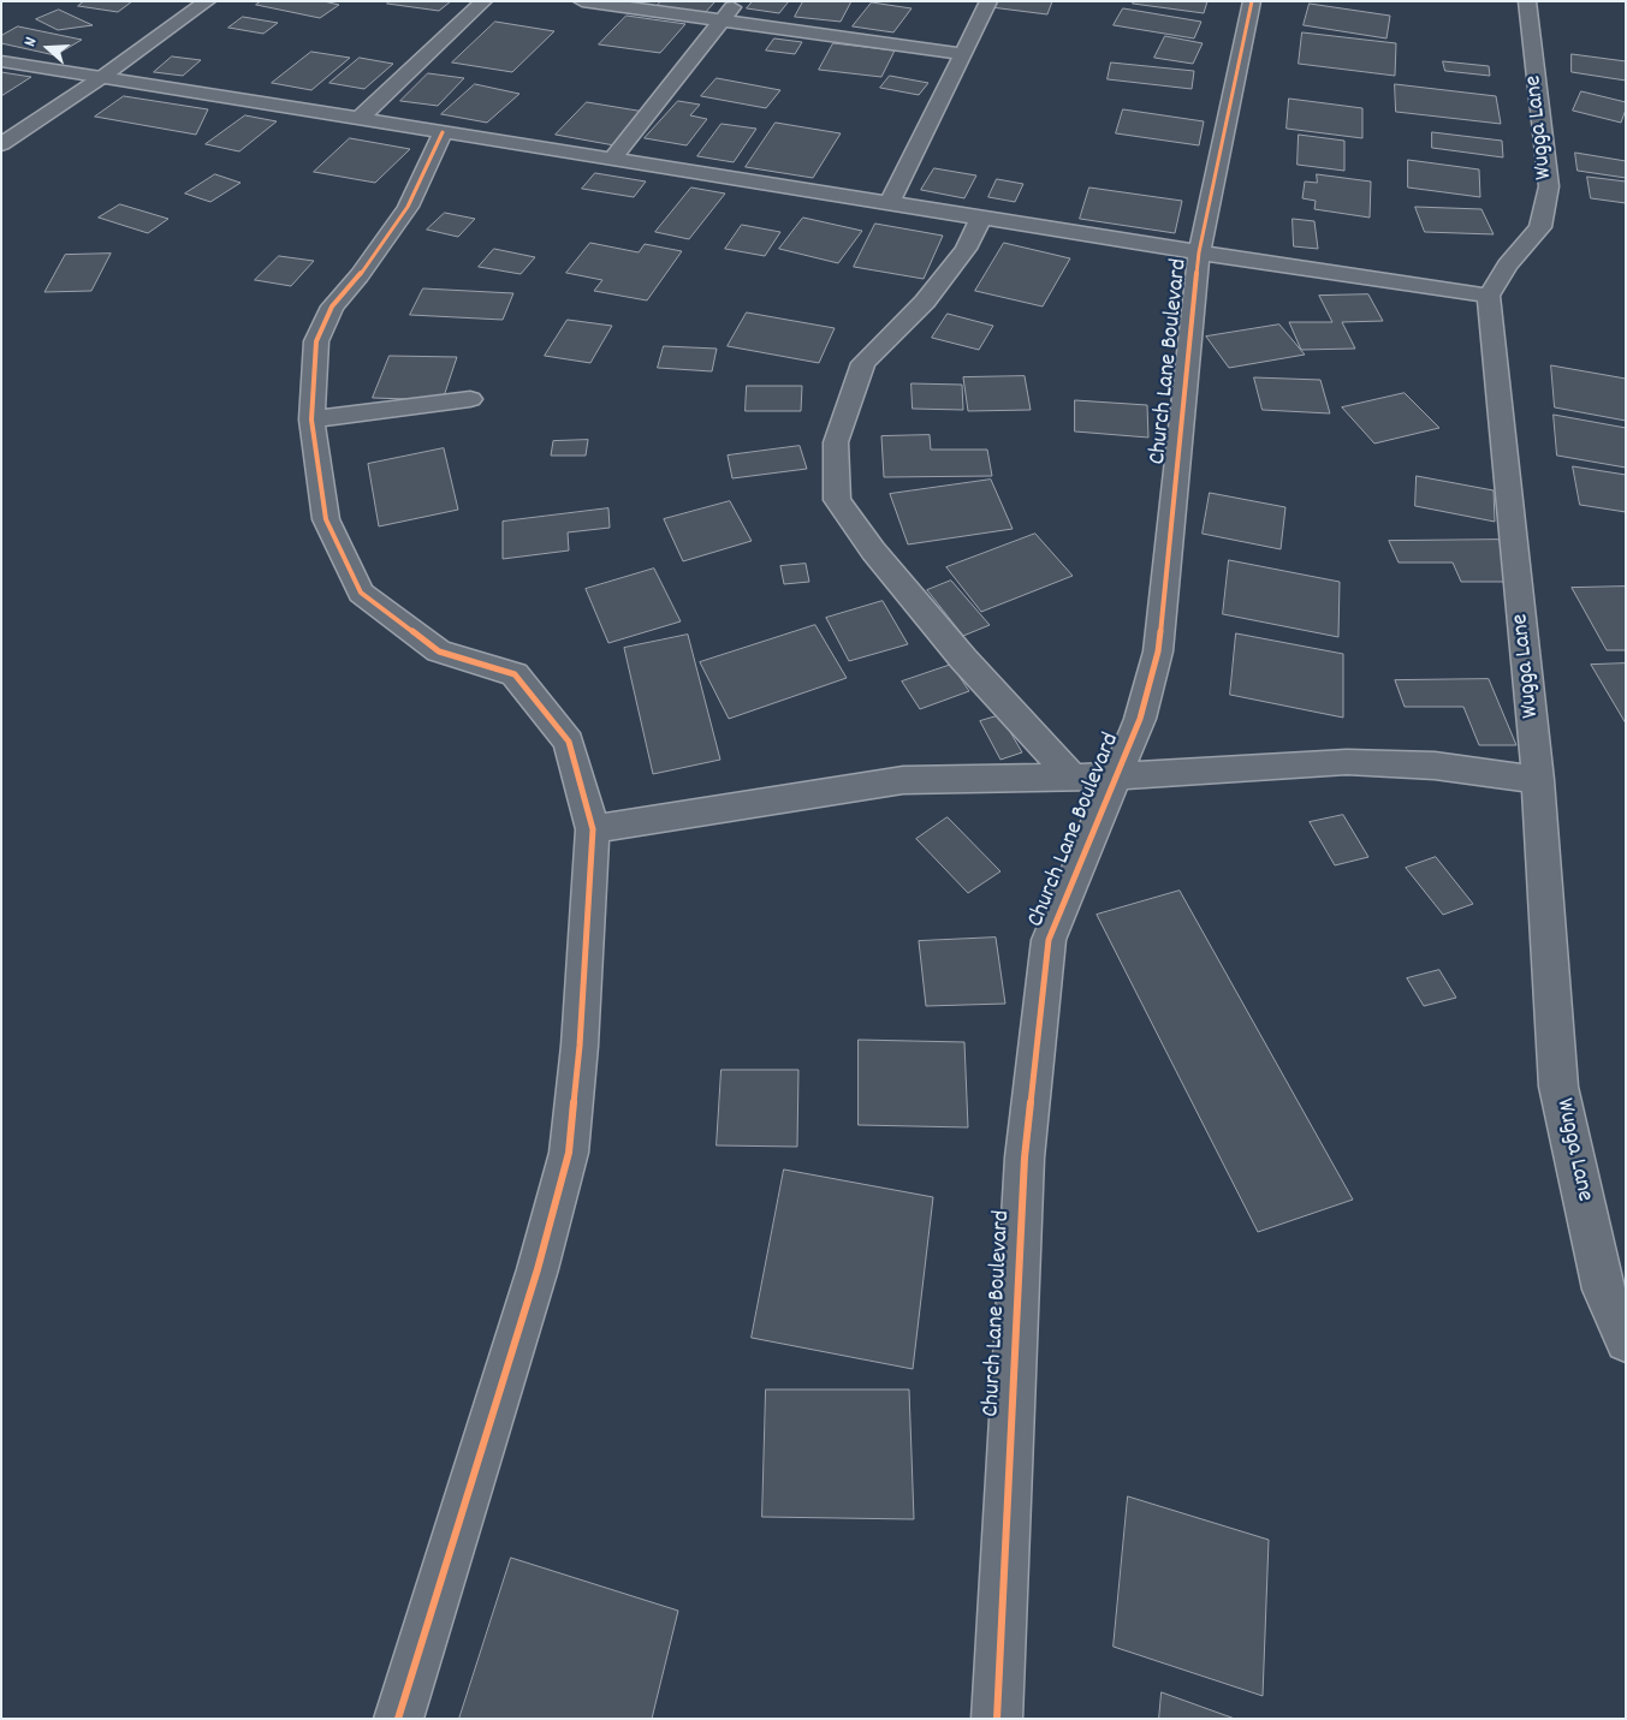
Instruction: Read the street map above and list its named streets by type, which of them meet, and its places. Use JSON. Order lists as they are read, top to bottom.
{
  "streets": {
    "street": ["Wugga Lane", "Church Lane Boulevard"]
  },
  "north": "left"
}
